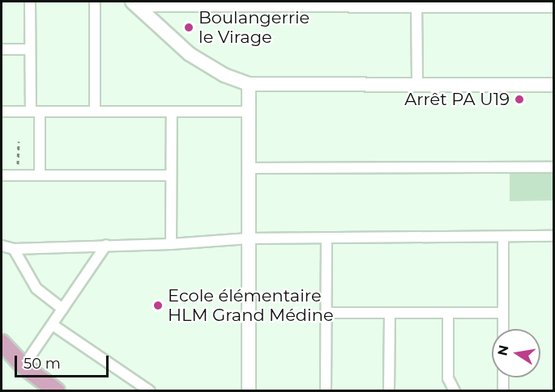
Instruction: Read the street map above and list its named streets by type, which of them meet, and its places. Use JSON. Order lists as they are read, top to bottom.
{
  "places": ["Boulangerrie le Virage", "Arrêt PA U19", "Ecole élémentaire HLM Grand Médine"],
  "scale_bar": "50 m",
  "north": "left"
}
